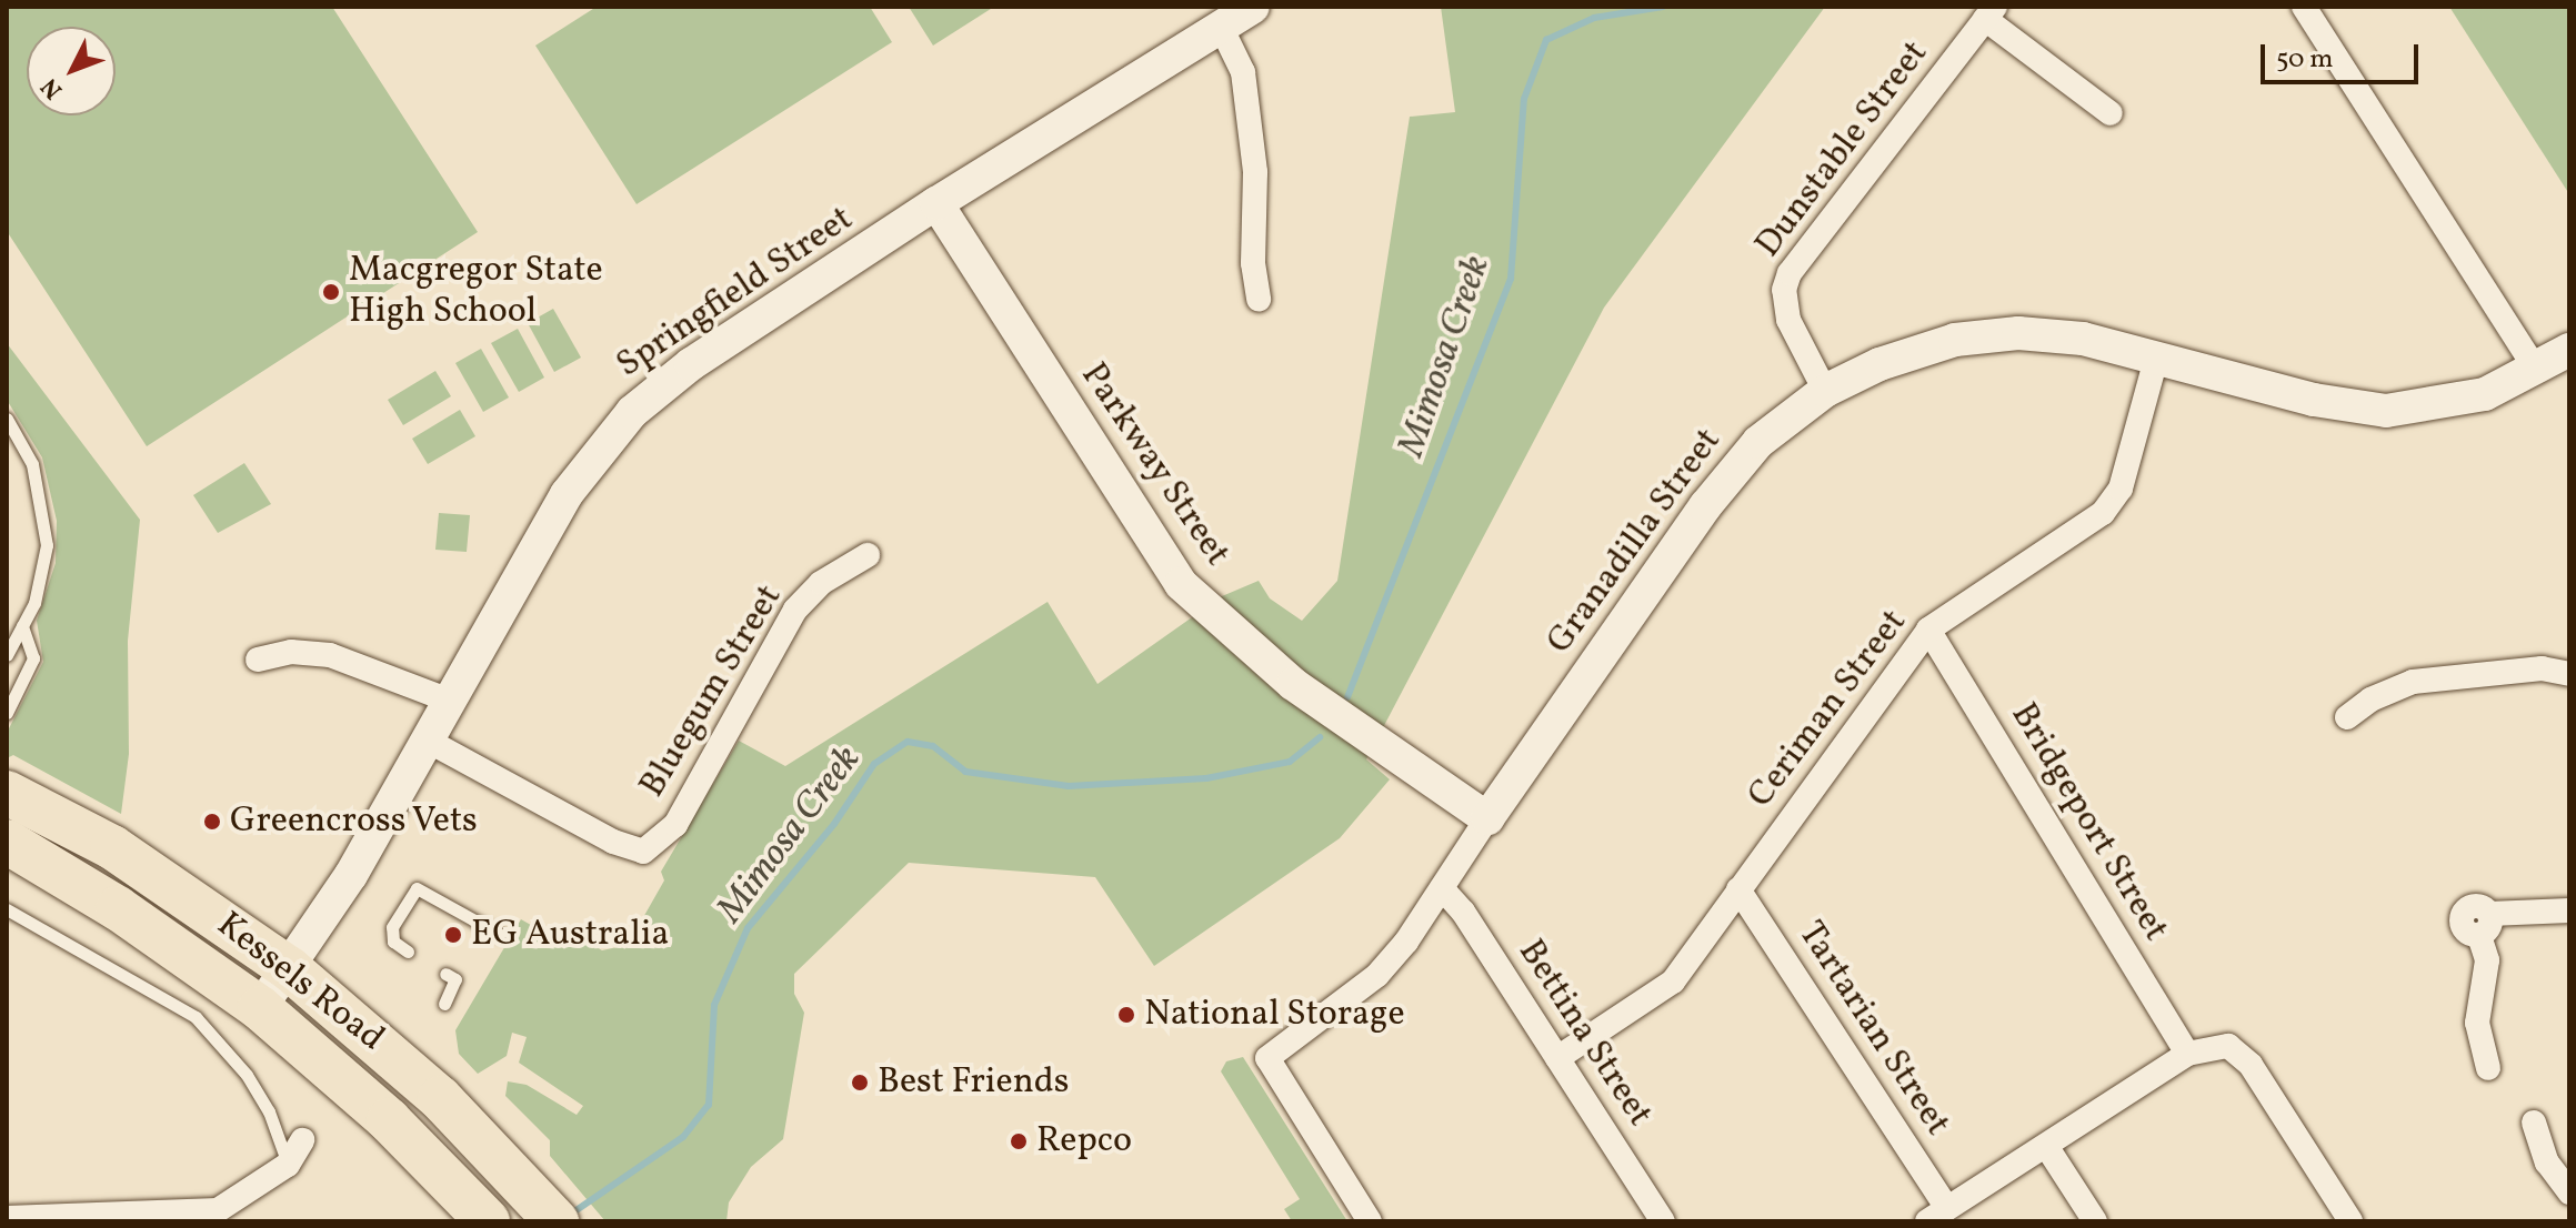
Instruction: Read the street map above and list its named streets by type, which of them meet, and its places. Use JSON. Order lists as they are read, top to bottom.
{
  "streets": {
    "highway": ["Kessels Road"],
    "street": [
      "Dunstable Street",
      "Springfield Street",
      "Parkway Street",
      "Granadilla Street",
      "Bluegum Street",
      "Ceriman Street",
      "Bridgeport Street",
      "Tartarian Street",
      "Bettina Street"
    ]
  },
  "crossings": [
    ["Dunstable Street", "Granadilla Street"],
    ["Springfield Street", "Parkway Street"],
    ["Springfield Street", "Bluegum Street"],
    ["Springfield Street", "Kessels Road"],
    ["Parkway Street", "Granadilla Street"],
    ["Granadilla Street", "Ceriman Street"],
    ["Granadilla Street", "Bettina Street"],
    ["Ceriman Street", "Bridgeport Street"],
    ["Ceriman Street", "Tartarian Street"],
    ["Ceriman Street", "Bettina Street"]
  ],
  "water": ["Mimosa Creek"],
  "places": [
    "Macgregor State High School",
    "Greencross Vets",
    "EG Australia",
    "National Storage",
    "Best Friends",
    "Repco"
  ],
  "scale_bar": "50 m",
  "north": "bottom left"
}
